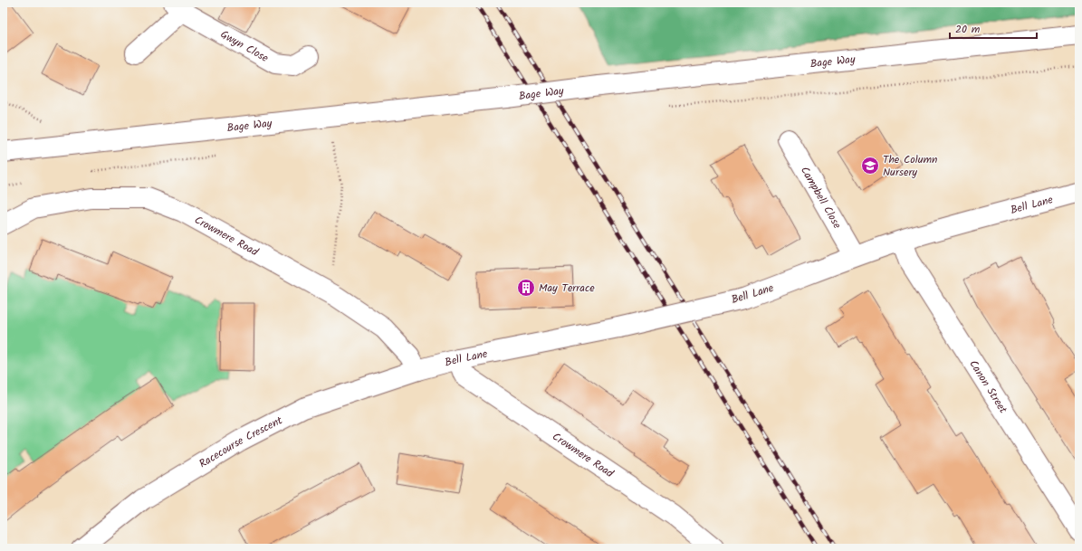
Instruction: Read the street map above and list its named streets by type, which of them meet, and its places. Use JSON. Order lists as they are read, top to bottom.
{
  "streets": {
    "street": [
      "Gwyn Close",
      "Bage Way",
      "Campbell Close",
      "Bell Lane",
      "Crowmere Road",
      "Canon Street",
      "Racecourse Crescent"
    ]
  },
  "crossings": [
    ["Campbell Close", "Bell Lane"],
    ["Bell Lane", "Crowmere Road"],
    ["Bell Lane", "Canon Street"],
    ["Bell Lane", "Racecourse Crescent"],
    ["Crowmere Road", "Racecourse Crescent"]
  ],
  "places": {
    "school or university": ["The Column Nursery"],
    "building": ["May Terrace"]
  },
  "scale_bar": "20 m"
}
